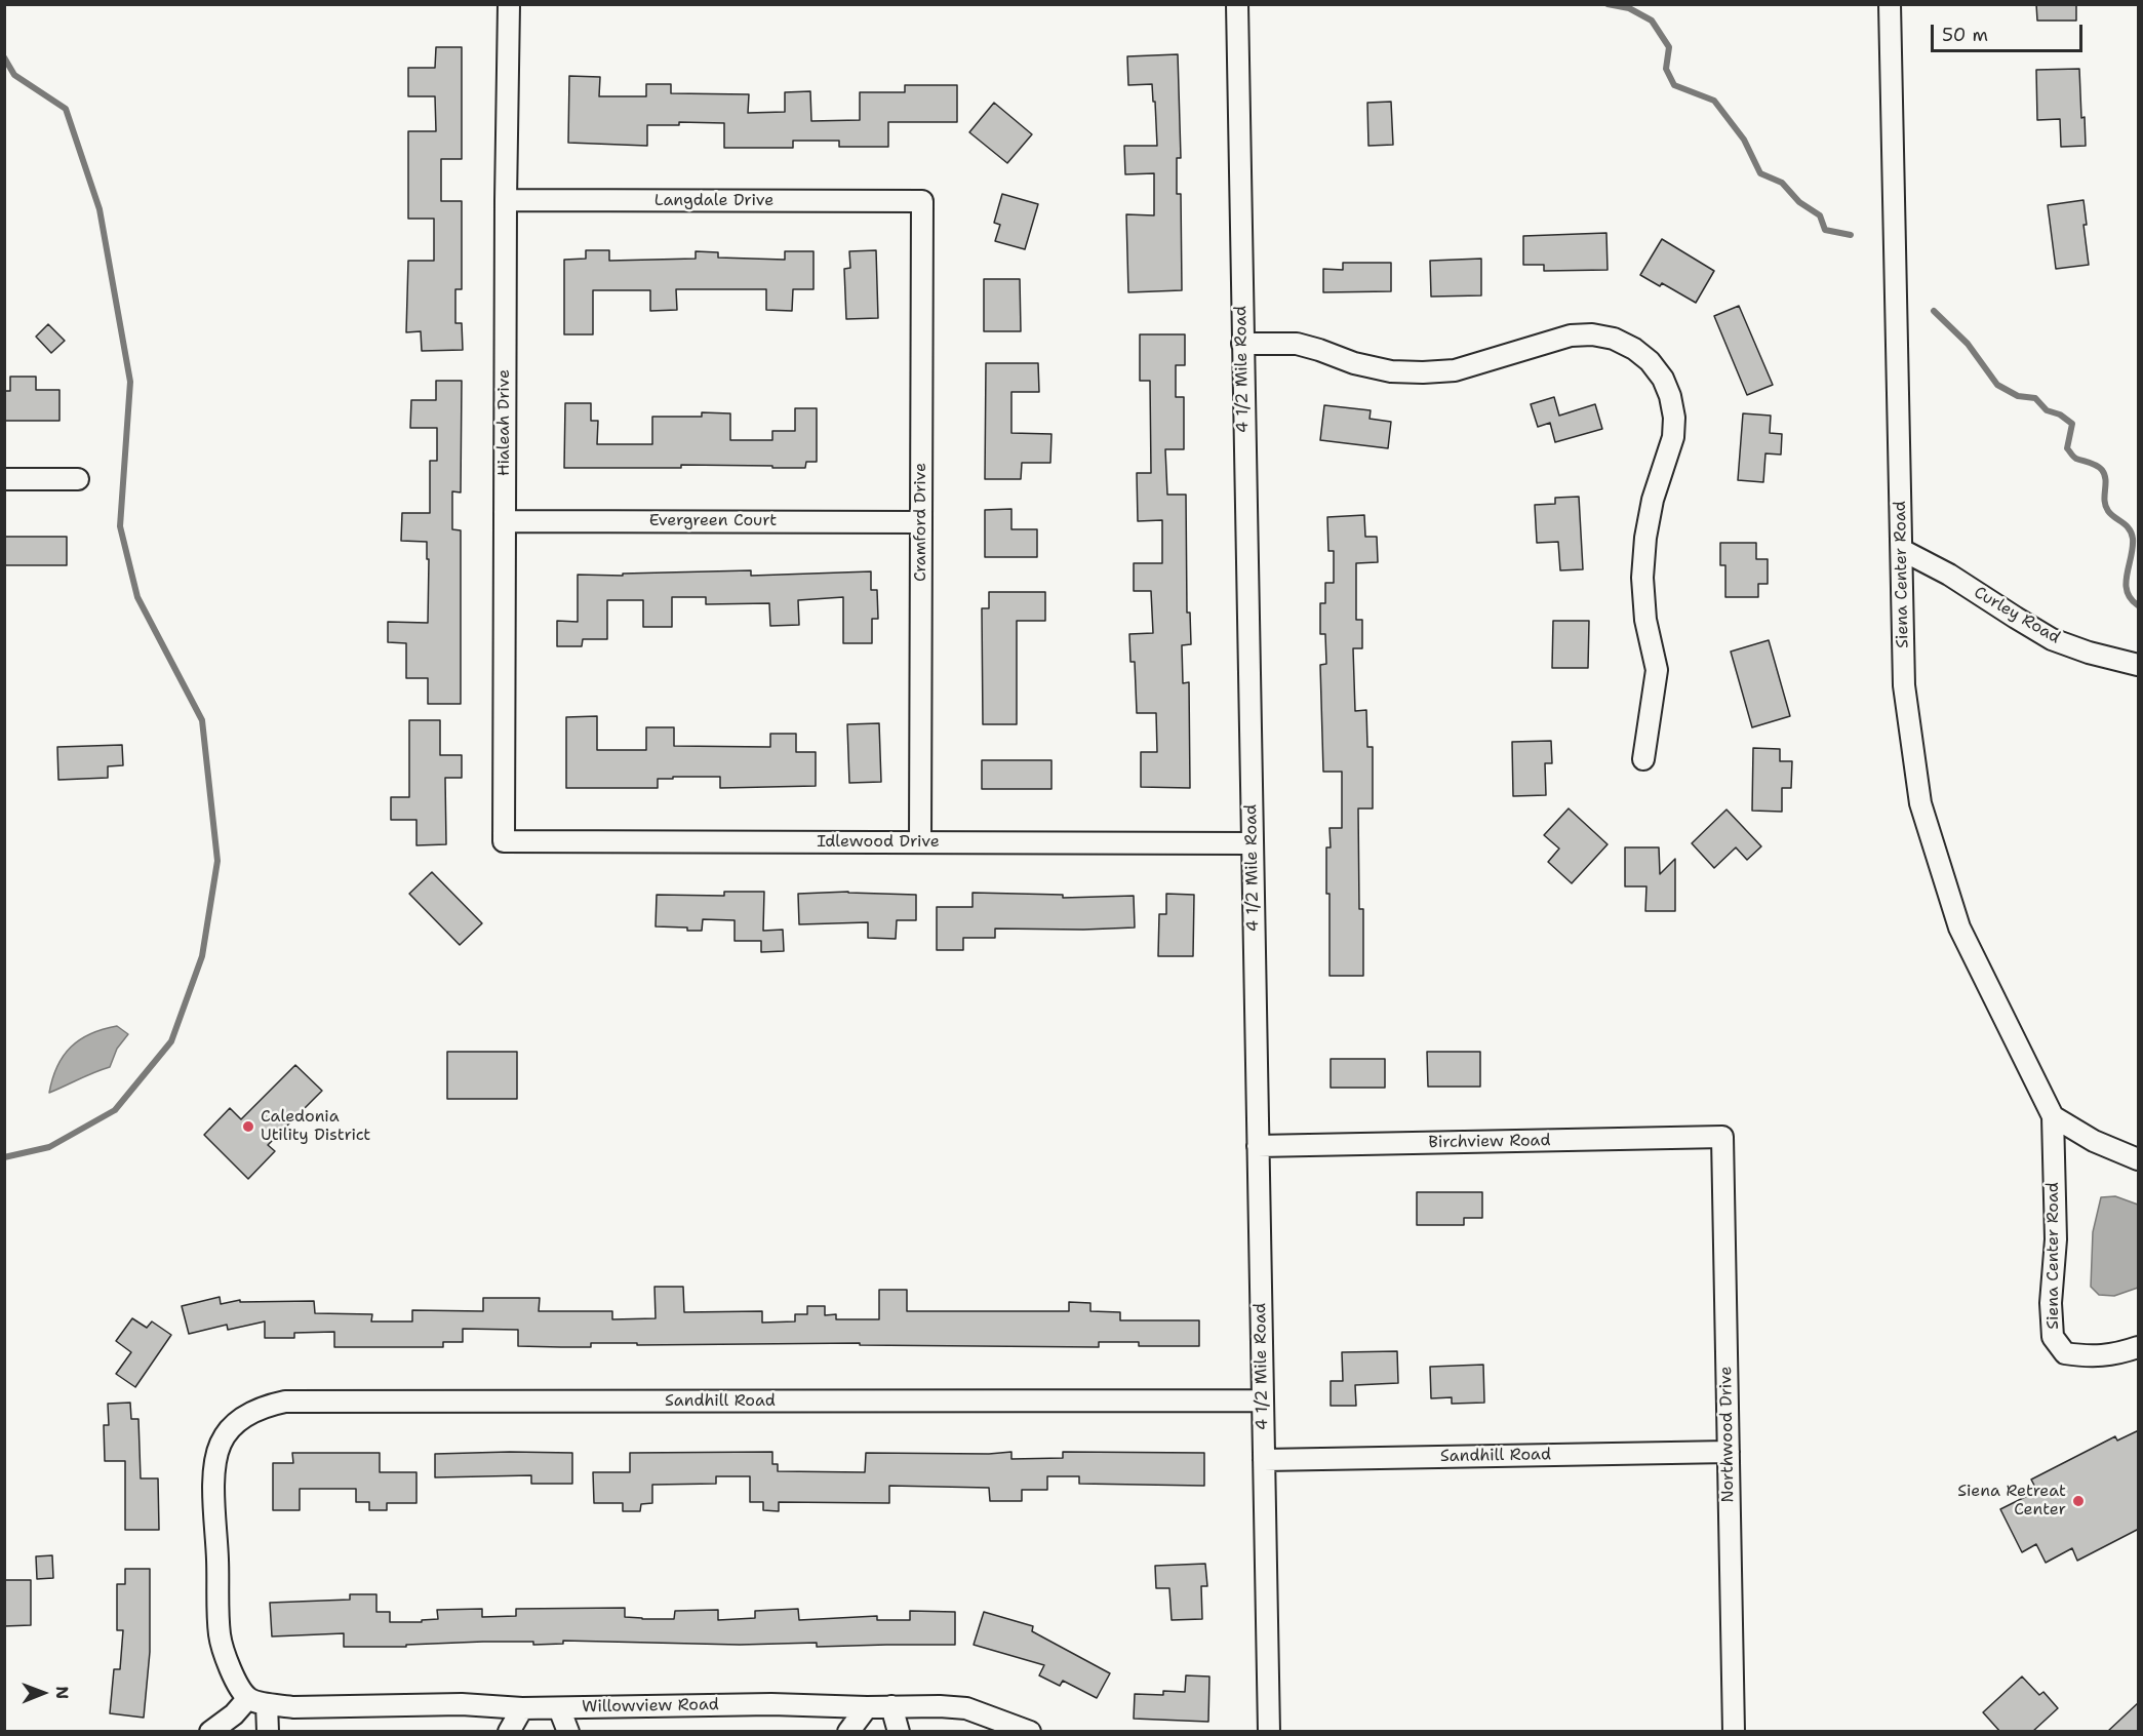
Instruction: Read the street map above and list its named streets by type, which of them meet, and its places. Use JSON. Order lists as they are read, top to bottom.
{
  "streets": {
    "street": [
      "Langdale Drive",
      "4 1/2 Mile Road",
      "Hialeah Drive",
      "Evergreen Court",
      "Cramford Drive",
      "Siena Center Road",
      "Curley Road",
      "Idlewood Drive",
      "Birchview Road",
      "Sandhill Road",
      "Northwood Drive",
      "Willowview Road"
    ]
  },
  "crossings": [
    ["Langdale Drive", "Hialeah Drive"],
    ["Langdale Drive", "Cramford Drive"],
    ["4 1/2 Mile Road", "Idlewood Drive"],
    ["4 1/2 Mile Road", "Birchview Road"],
    ["4 1/2 Mile Road", "Sandhill Road"],
    ["Hialeah Drive", "Evergreen Court"],
    ["Hialeah Drive", "Idlewood Drive"],
    ["Evergreen Court", "Cramford Drive"],
    ["Cramford Drive", "Idlewood Drive"],
    ["Siena Center Road", "Curley Road"],
    ["Birchview Road", "Northwood Drive"],
    ["Sandhill Road", "Northwood Drive"],
    ["Sandhill Road", "Willowview Road"]
  ],
  "places": ["Caledonia Utility District", "Siena Retreat Center"],
  "scale_bar": "50 m",
  "north": "right"
}
